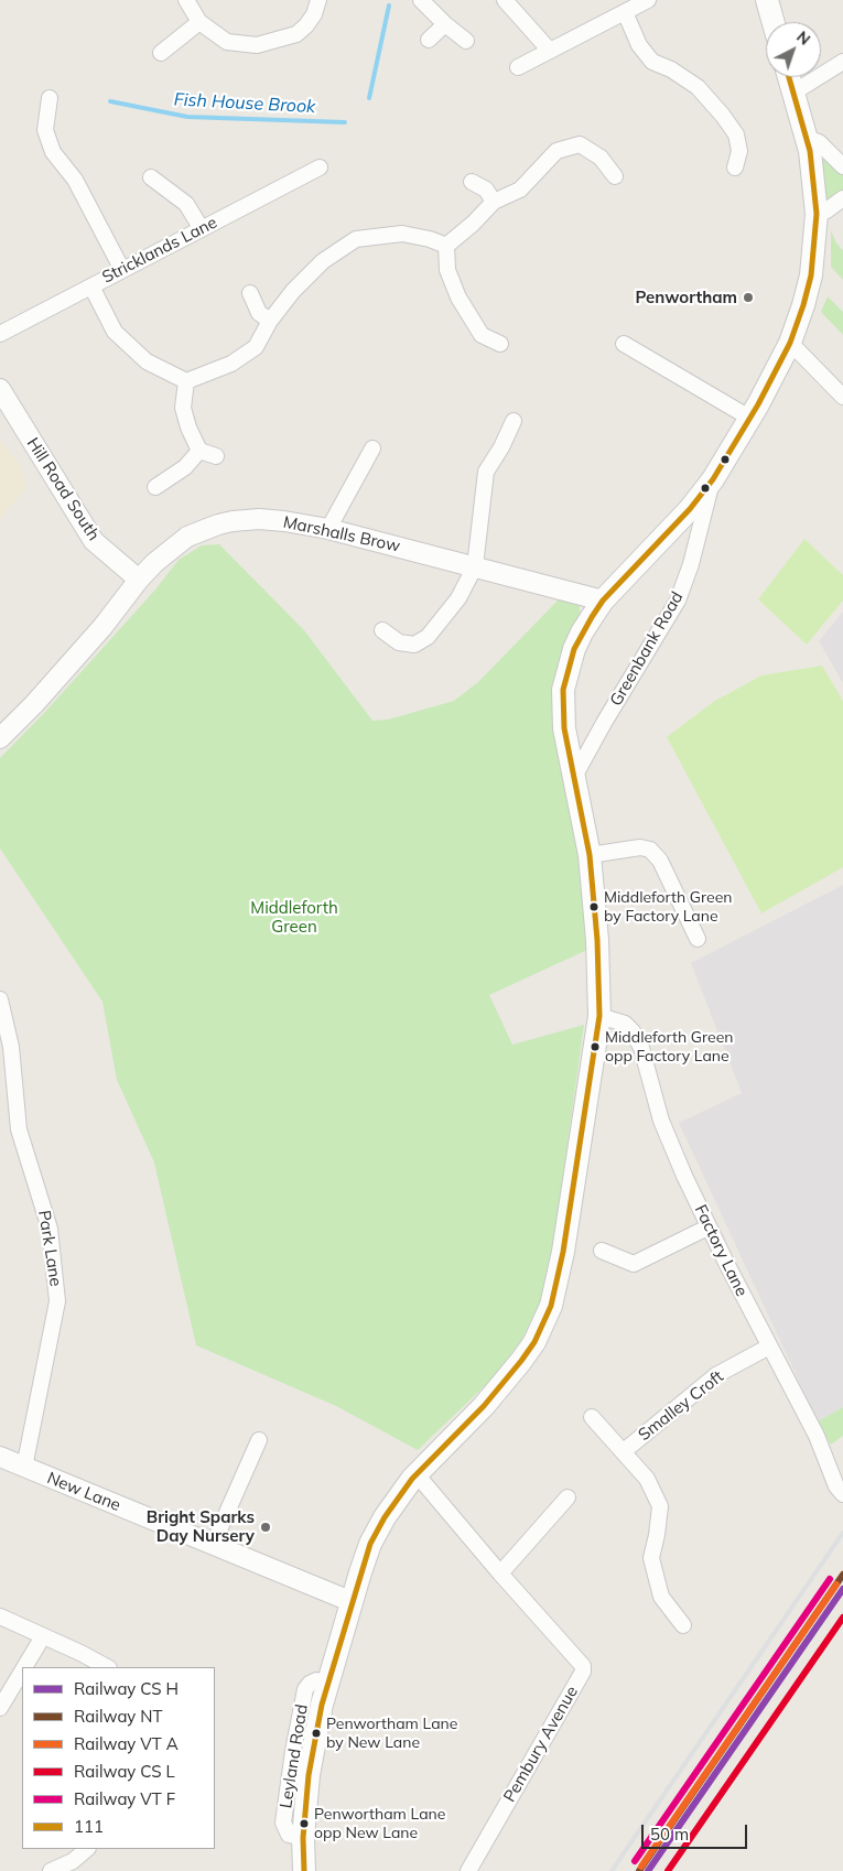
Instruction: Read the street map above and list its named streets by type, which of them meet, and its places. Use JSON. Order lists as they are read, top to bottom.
{
  "streets": {
    "main road": ["Leyland Road"],
    "street": [
      "Stricklands Lane",
      "Hill Road South",
      "Marshalls Brow",
      "Greenbank Road",
      "Park Lane",
      "Factory Lane",
      "Smalley Croft",
      "New Lane",
      "Pembury Avenue"
    ]
  },
  "crossings": [
    ["Hill Road South", "Marshalls Brow"],
    ["Marshalls Brow", "Leyland Road"],
    ["Greenbank Road", "Leyland Road"],
    ["Park Lane", "New Lane"],
    ["Factory Lane", "Smalley Croft"],
    ["Factory Lane", "Leyland Road"],
    ["New Lane", "Leyland Road"],
    ["Pembury Avenue", "Leyland Road"]
  ],
  "water": ["Fish House Brook"],
  "parks": ["Middleforth Green"],
  "places": [
    "Penwortham",
    "Middleforth Green by Factory Lane",
    "Middleforth Green opp Factory Lane",
    "Bright Sparks Day Nursery",
    "Penwortham Lane by New Lane",
    "Penwortham Lane opp New Lane"
  ],
  "lines": ["transit line 111", "rail line NT"],
  "legend": [
    "Railway CS H",
    "Railway NT",
    "Railway VT A",
    "Railway CS L",
    "Railway VT F",
    "111"
  ],
  "scale_bar": "50 m",
  "north": "top right"
}
